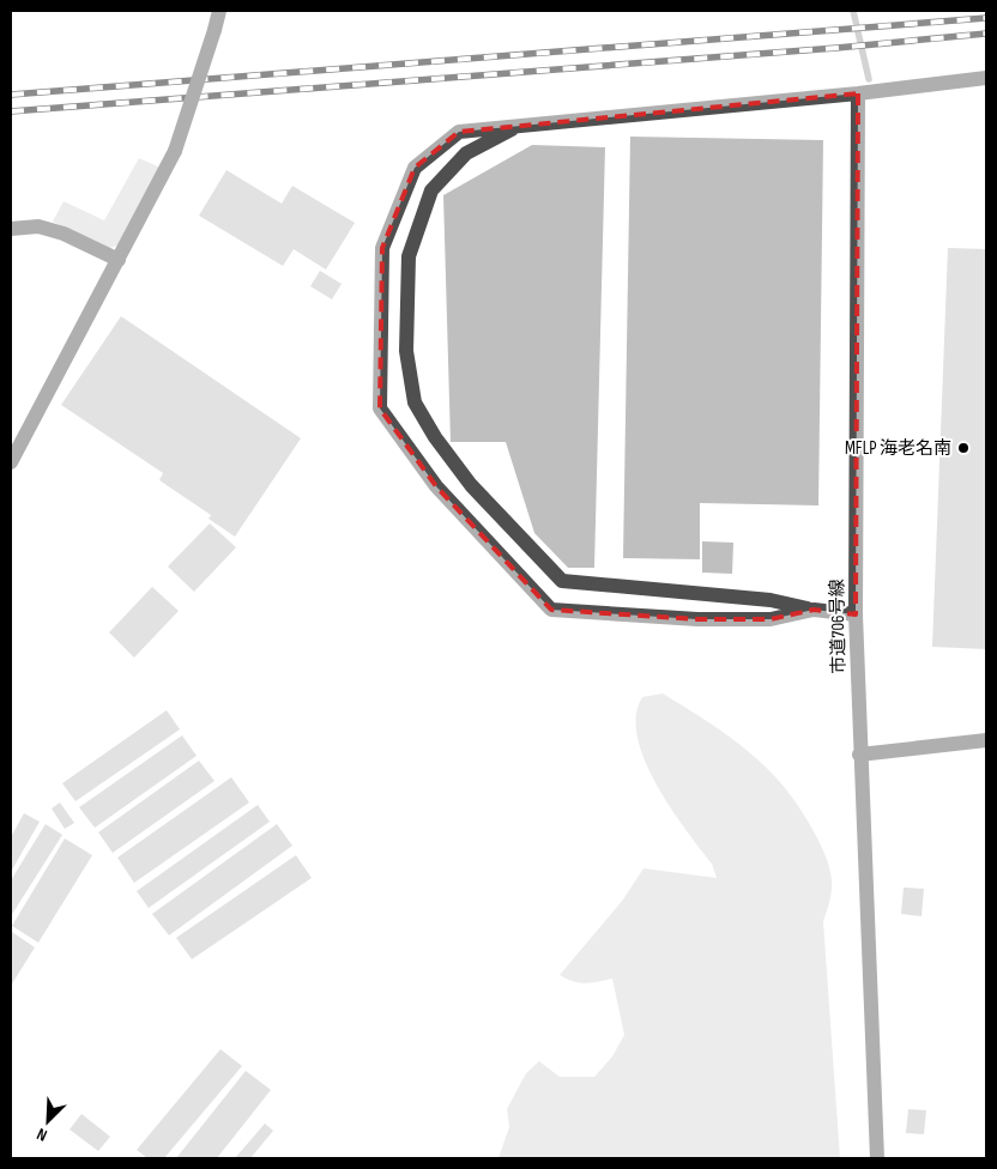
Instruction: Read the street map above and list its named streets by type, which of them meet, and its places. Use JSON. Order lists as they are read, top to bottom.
{
  "streets": {
    "street": ["市道706号線"]
  },
  "places": ["MFLP 海老名南"],
  "north": "bottom left"
}
